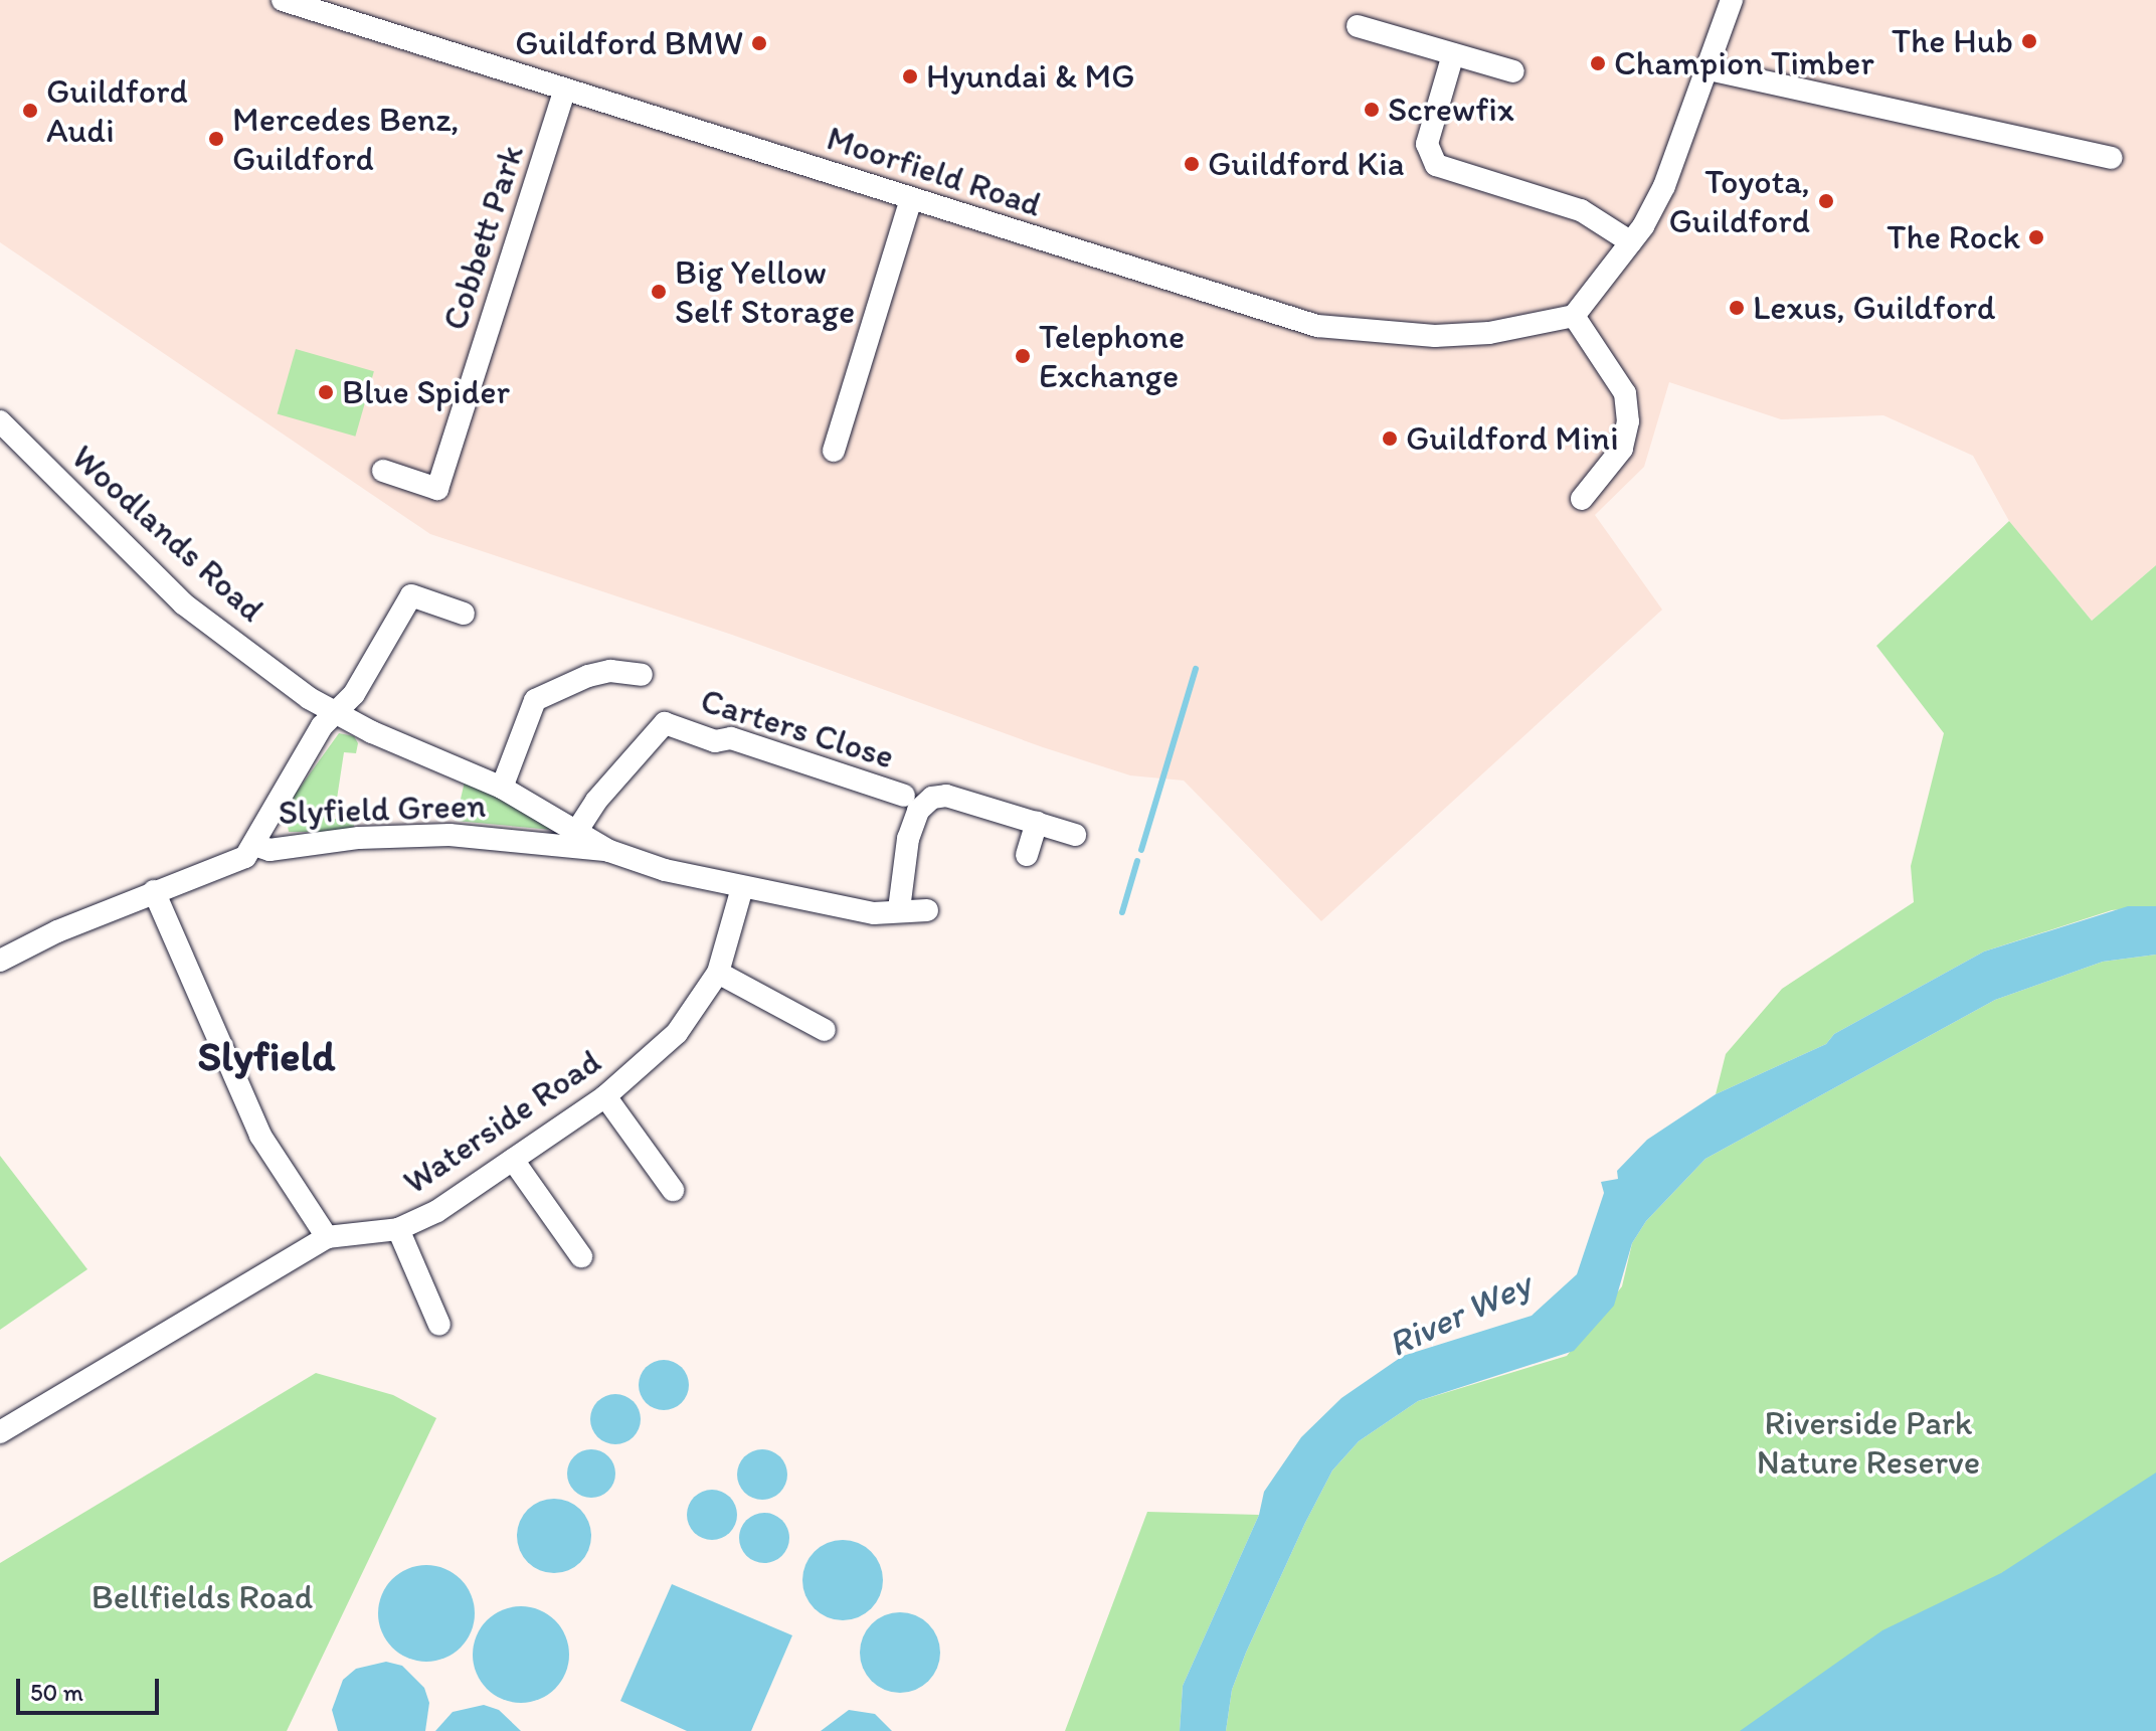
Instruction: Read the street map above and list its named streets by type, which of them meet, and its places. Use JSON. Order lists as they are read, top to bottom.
{
  "streets": {
    "street": [
      "Moorfield Road",
      "Cobbett Park",
      "Woodlands Road",
      "Carters Close",
      "Slyfield Green",
      "Waterside Road"
    ]
  },
  "crossings": [
    ["Moorfield Road", "Cobbett Park"],
    ["Woodlands Road", "Slyfield Green"],
    ["Carters Close", "Slyfield Green"],
    ["Slyfield Green", "Waterside Road"]
  ],
  "districts": ["Slyfield"],
  "water": ["River Wey"],
  "parks": ["Riverside Park Nature Reserve", "Bellfields Road"],
  "places": [
    "The Hub",
    "Guildford BMW",
    "Champion Timber",
    "Hyundai & MG",
    "Screwfix",
    "Guildford Audi",
    "Mercedes Benz, Guildford",
    "Guildford Kia",
    "Toyota, Guildford",
    "The Rock",
    "Big Yellow Self Storage",
    "Lexus, Guildford",
    "Telephone Exchange",
    "Blue Spider",
    "Guildford Mini"
  ],
  "scale_bar": "50 m"
}
